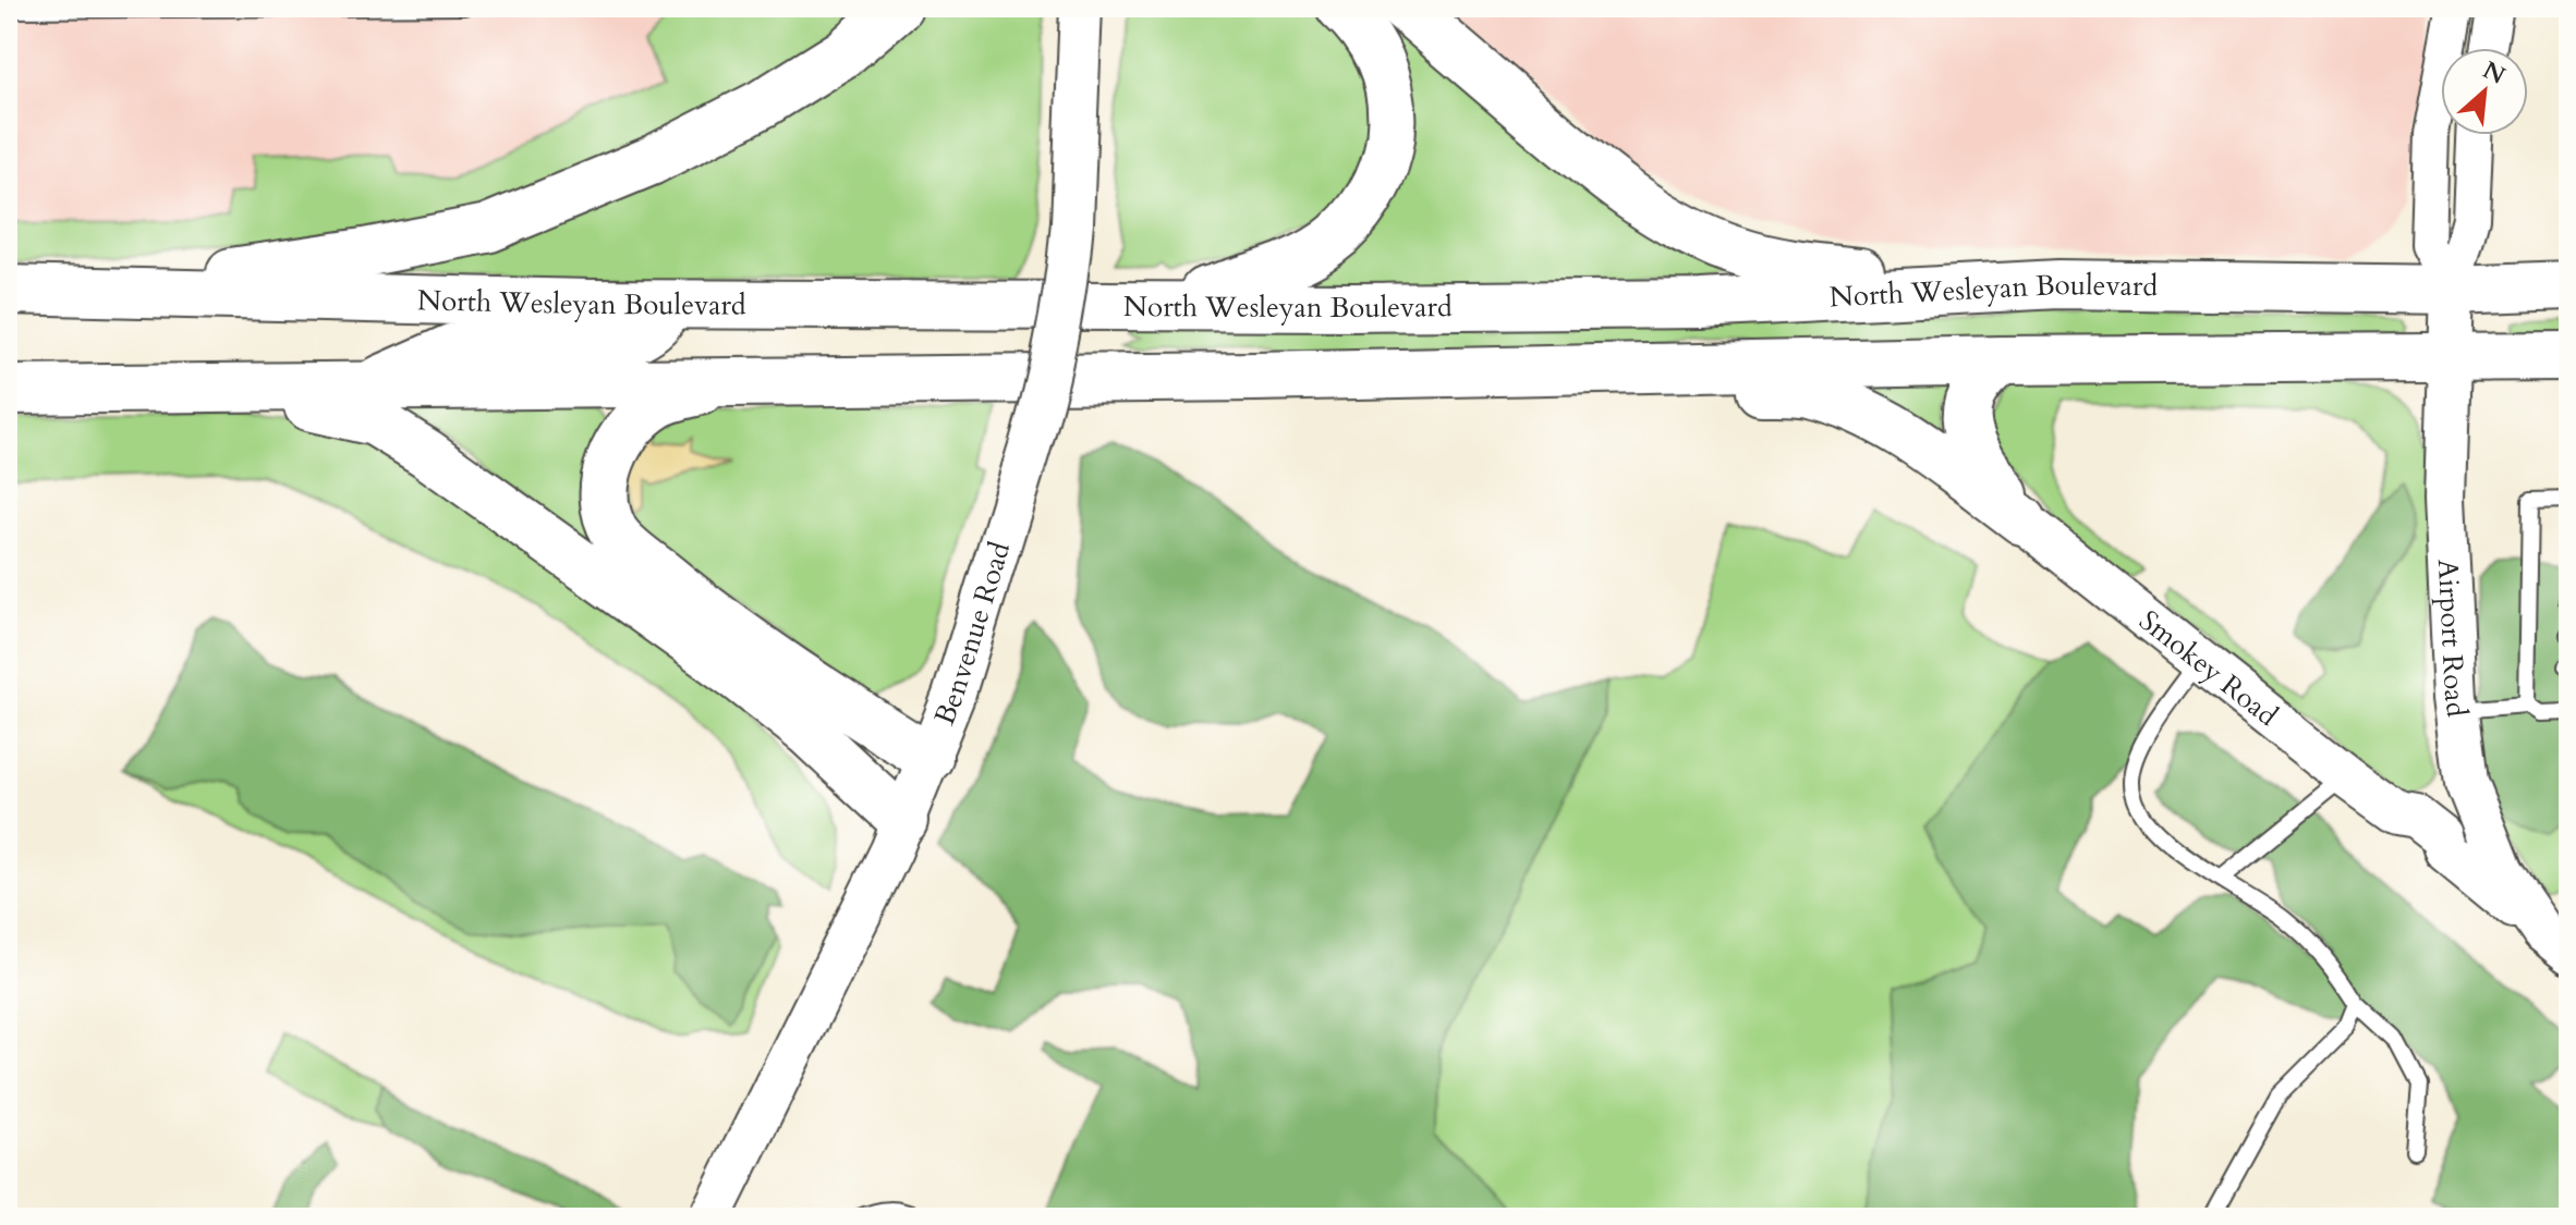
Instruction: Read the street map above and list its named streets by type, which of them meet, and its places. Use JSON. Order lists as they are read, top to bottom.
{
  "streets": {
    "highway": ["North Wesleyan Boulevard"],
    "main road": ["Benvenue Road", "Airport Road", "Smokey Road"]
  },
  "crossings": [
    ["North Wesleyan Boulevard", "Airport Road"],
    ["Airport Road", "Smokey Road"]
  ],
  "north": "top right"
}
